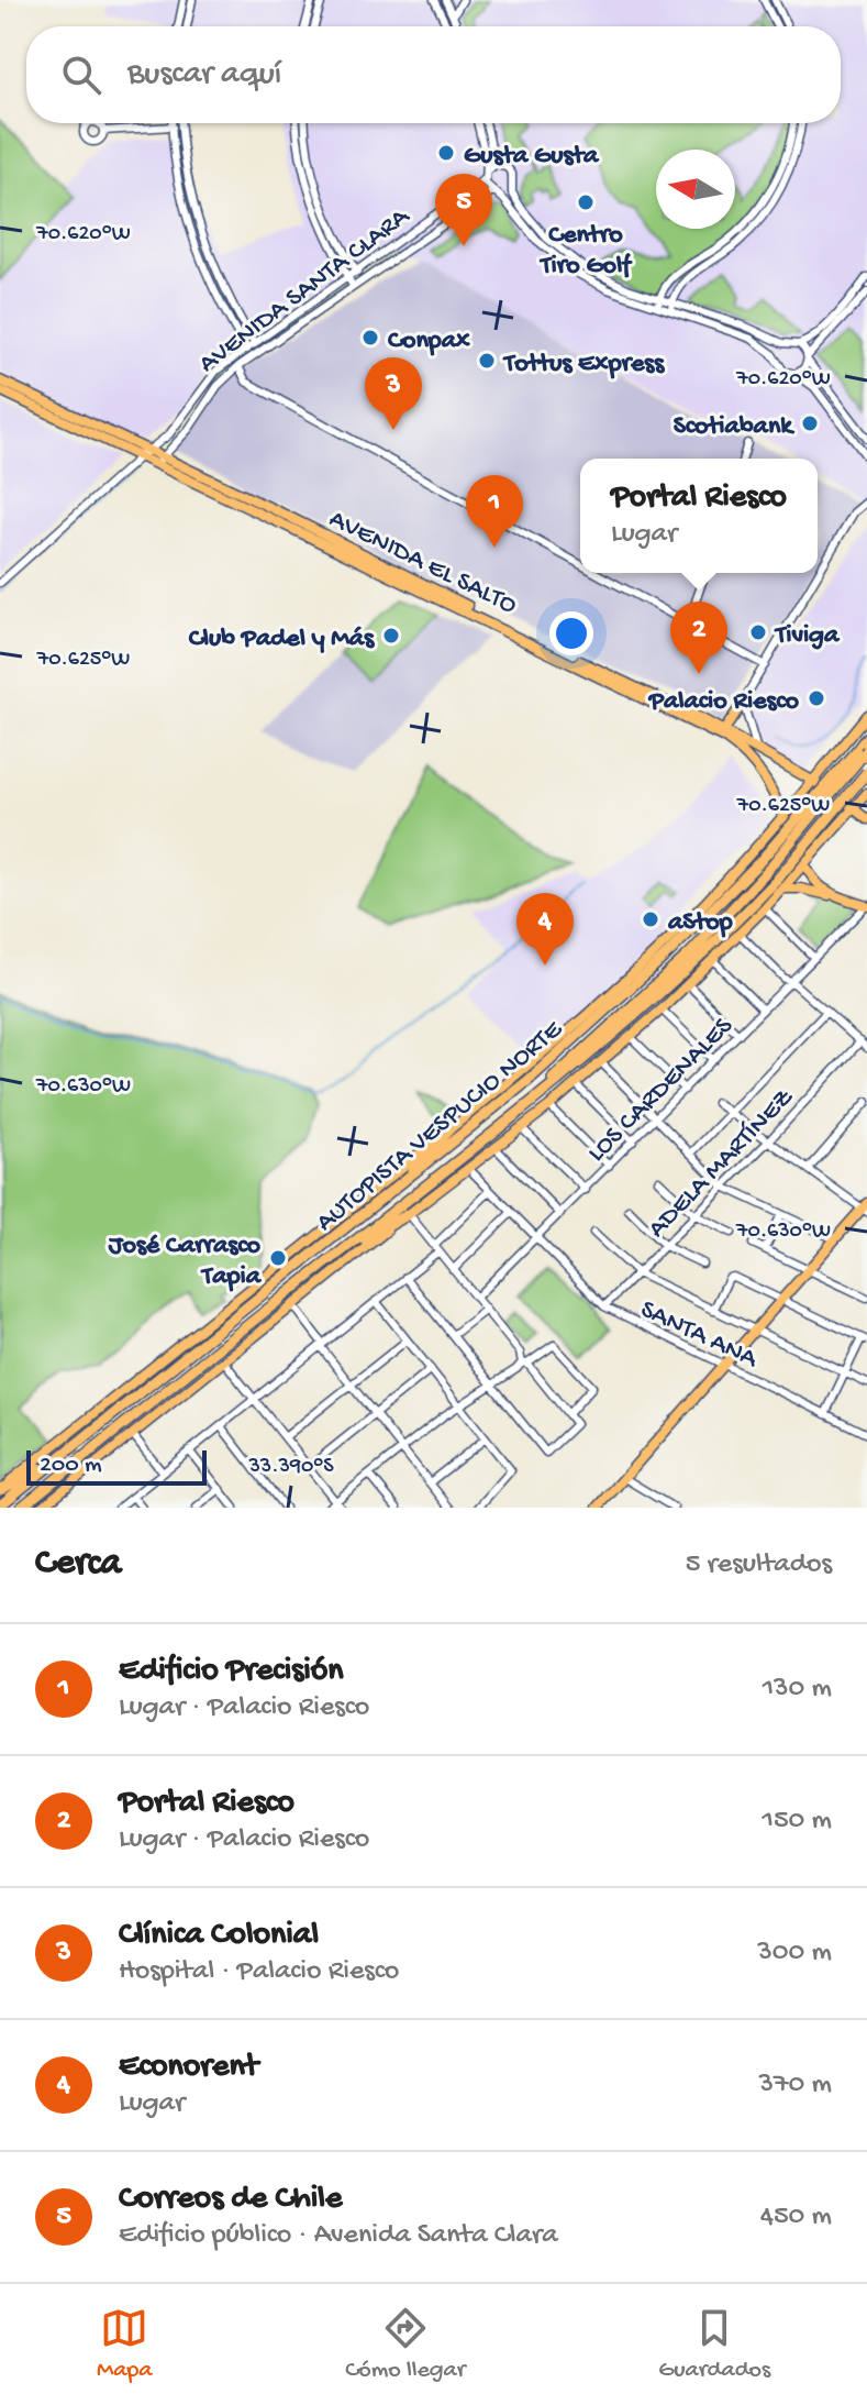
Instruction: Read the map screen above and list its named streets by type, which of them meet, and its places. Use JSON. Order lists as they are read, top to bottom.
{
  "streets": {
    "highway": ["AUTOPISTA VESPUCIO NORTE"],
    "main road": ["AVENIDA EL SALTO"],
    "street": [
      "AVENIDA SANTA CLARA",
      "LOS CARDENALES",
      "ADELA MARTÍNEZ",
      "SANTA ANA"
    ]
  },
  "crossings": [
    ["AVENIDA SANTA CLARA", "AVENIDA EL SALTO"],
    ["LOS CARDENALES", "SANTA ANA"],
    ["ADELA MARTÍNEZ", "SANTA ANA"]
  ],
  "places": [
    "Gusta Gusta",
    "Centro Tiro Golf",
    "Conpax",
    "Tottus Express",
    "Scotiabank",
    "Tiviga",
    "Club Padel y Más",
    "Palacio Riesco",
    "aStop",
    "José Carrasco Tapia"
  ],
  "scale_bar": "200 m",
  "north": "left",
  "page": {
    "search": "Buscar aquí",
    "pins": [
      "5",
      "3",
      "1",
      "2",
      "4"
    ],
    "popup": ["Portal Riesco", "Lugar"],
    "scale": "200 m",
    "heading": ["Cerca", "5 resultados"],
    "list": [
      {
        "mark": "1",
        "name": "Edificio Precisión",
        "note": "Lugar · Palacio Riesco",
        "value": "130 m"
      },
      {
        "mark": "2",
        "name": "Portal Riesco",
        "note": "Lugar · Palacio Riesco",
        "value": "150 m"
      },
      {
        "mark": "3",
        "name": "Clínica Colonial",
        "note": "Hospital · Palacio Riesco",
        "value": "300 m"
      },
      {
        "mark": "4",
        "name": "Econorent",
        "note": "Lugar",
        "value": "370 m"
      },
      {
        "mark": "5",
        "name": "Correos de Chile",
        "note": "Edificio público · Avenida Santa Clara",
        "value": "450 m"
      }
    ],
    "nav": ["Mapa", "Cómo llegar", "Guardados"]
  },
  "coordinates": [
    "70.620°W",
    "70.625°W",
    "70.630°W",
    "33.390°S"
  ]
}
